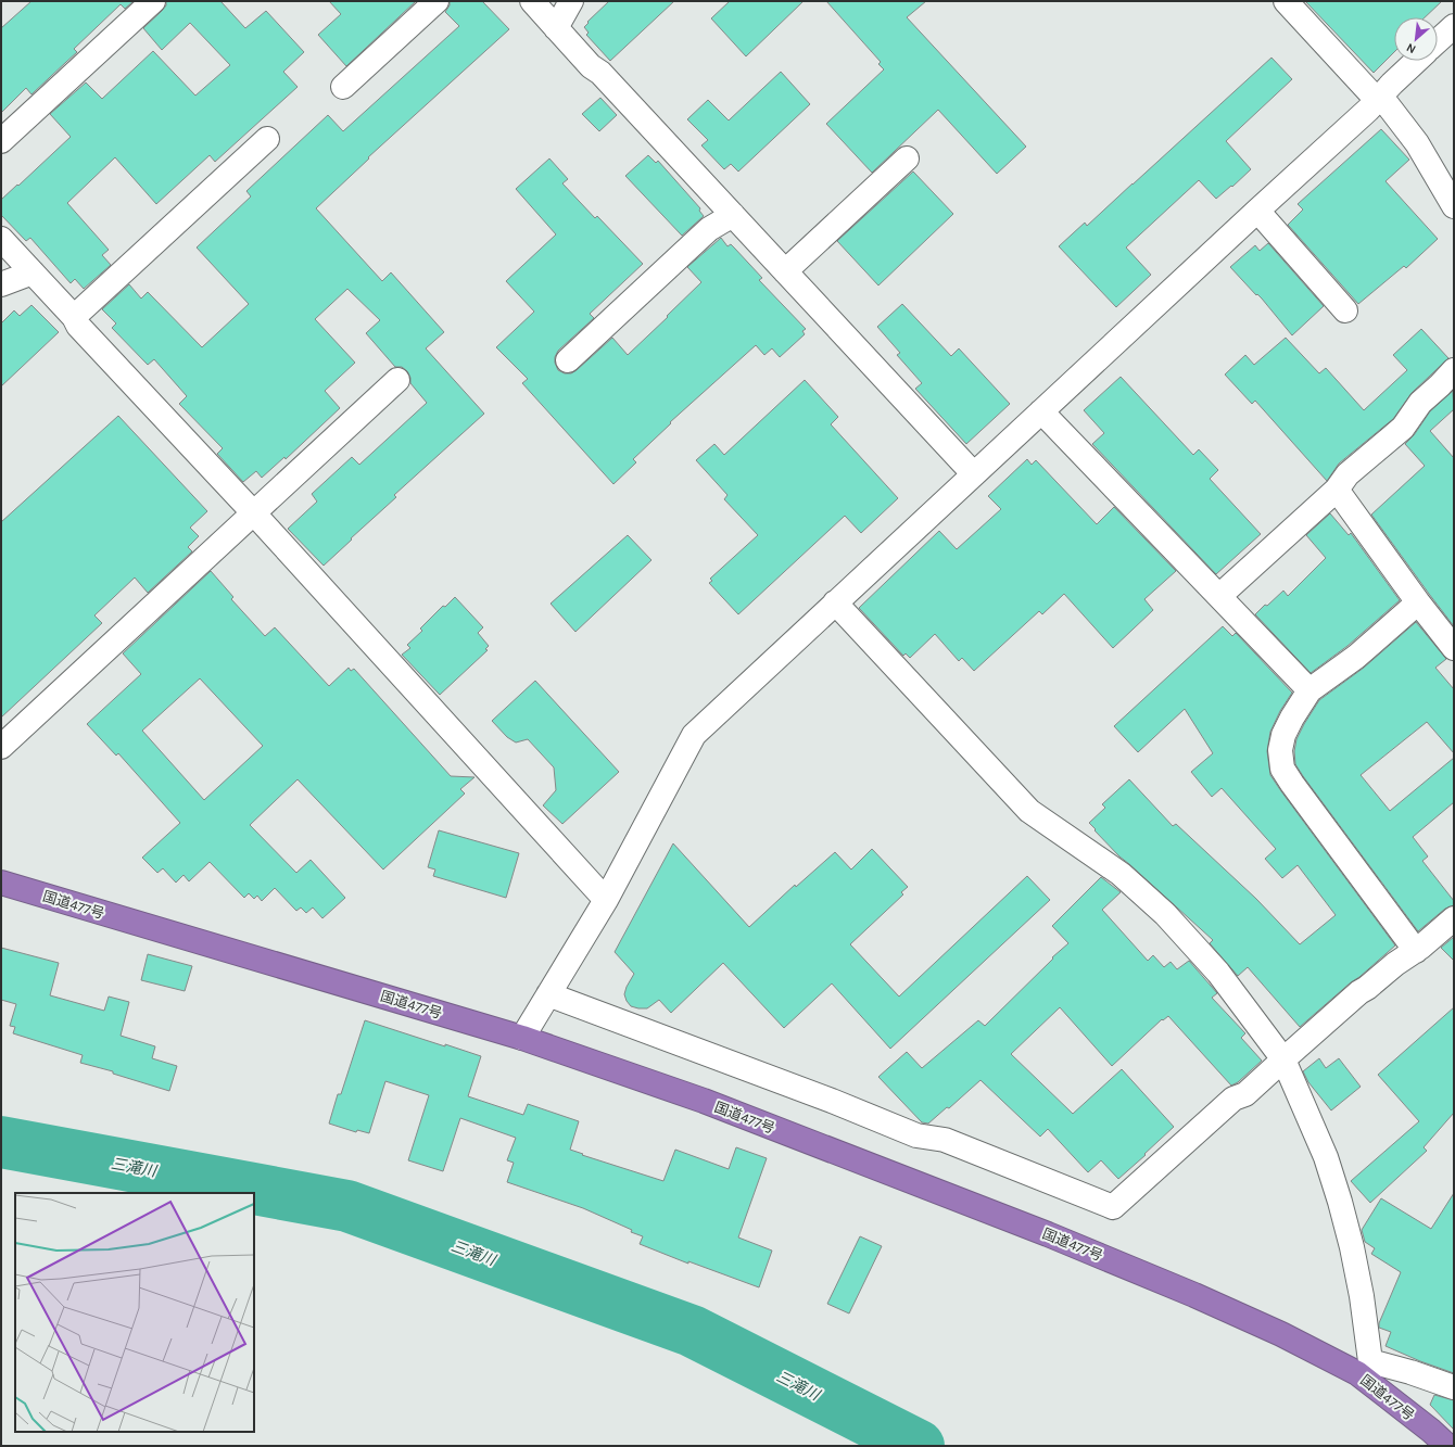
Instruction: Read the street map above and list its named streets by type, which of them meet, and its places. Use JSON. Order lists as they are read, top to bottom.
{
  "streets": {
    "highway": ["国道477号"]
  },
  "water": ["三滝川"],
  "north": "bottom left"
}
